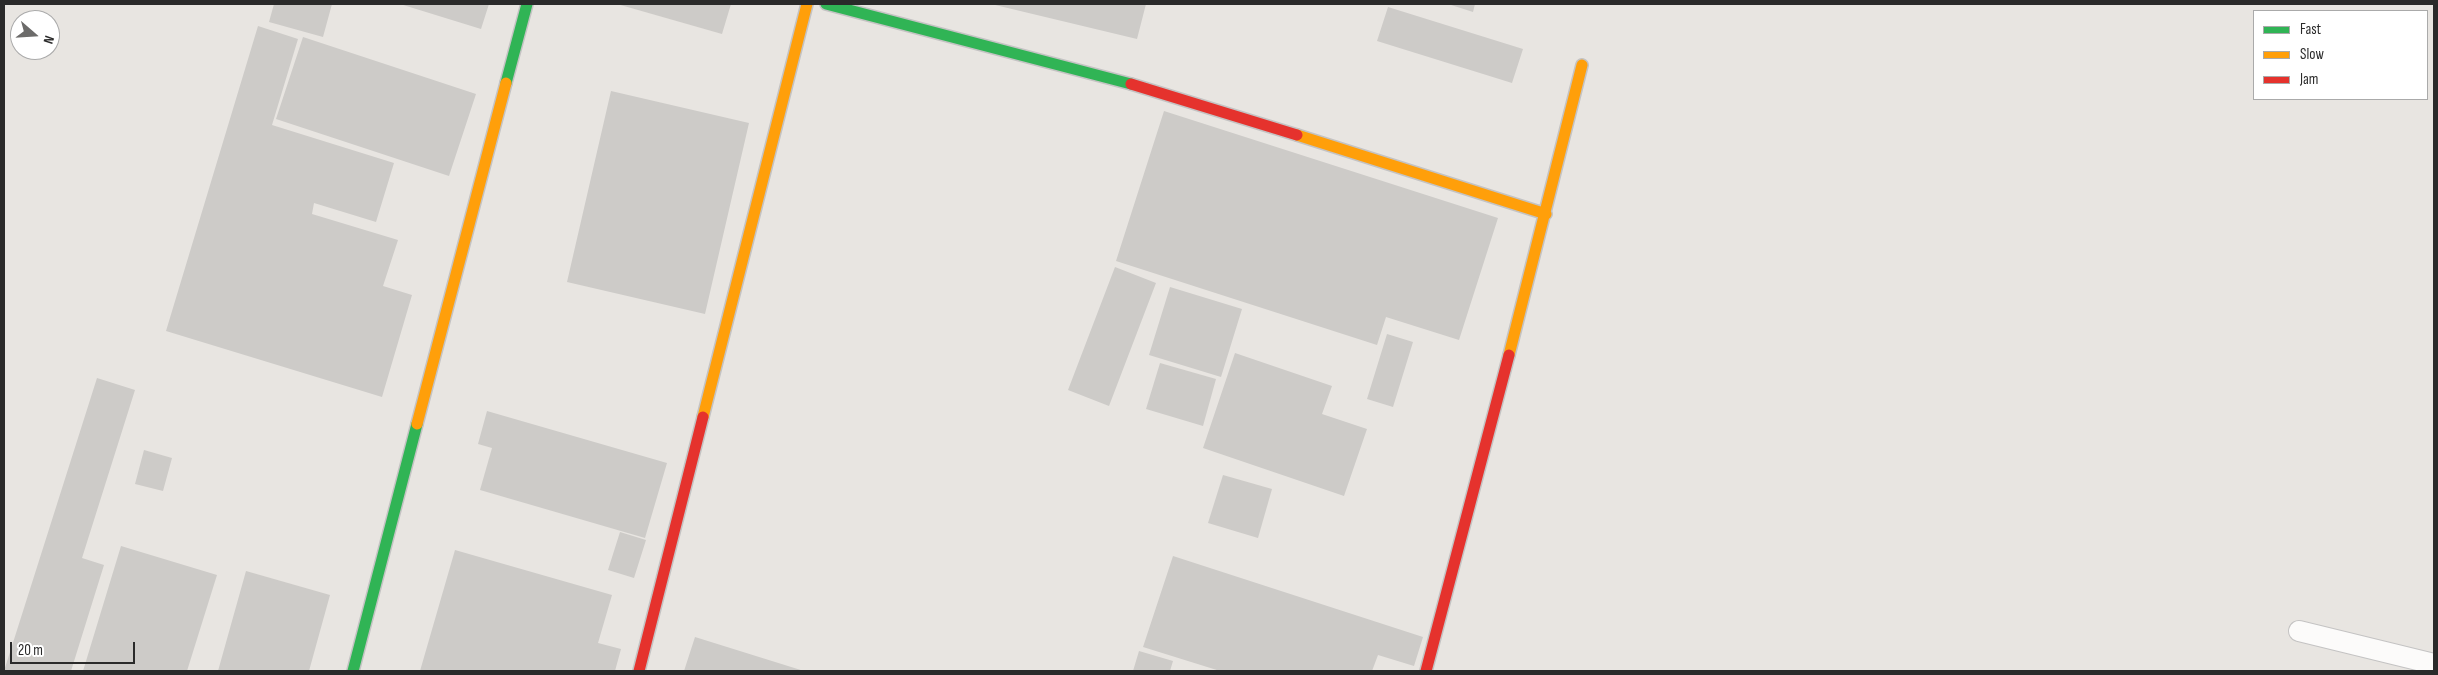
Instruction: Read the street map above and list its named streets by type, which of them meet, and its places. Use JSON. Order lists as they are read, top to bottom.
{
  "legend": ["Fast", "Slow", "Jam"],
  "scale_bar": "20 m",
  "north": "right"
}
